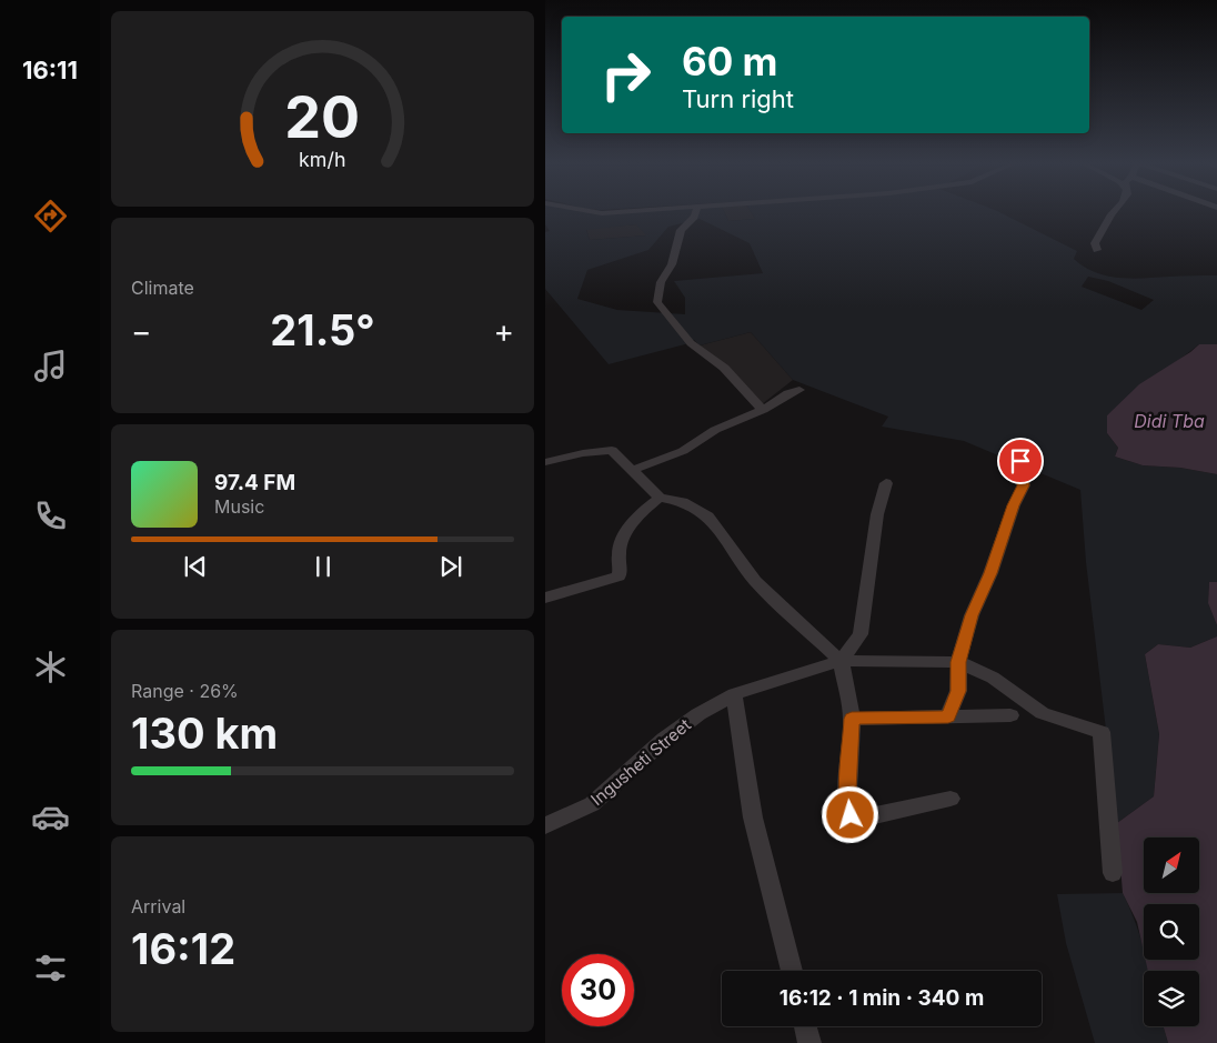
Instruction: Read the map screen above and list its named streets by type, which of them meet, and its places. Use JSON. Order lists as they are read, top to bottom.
{
  "streets": {
    "street": ["Ingusheti Street"]
  },
  "water": ["Didi Tba"],
  "north": "top right",
  "page": {
    "tabs": "16:11",
    "turn": ["60 m", "Turn right"],
    "tile": [
      "Climate",
      ["Range · 26%", "130 km"],
      ["Arrival", "16:12"]
    ],
    "heat": ["−", "21.5°", "+"],
    "song": ["97.4 FM", "Music"],
    "limit": "30",
    "trip": "16:12 · 1 min · 340 m",
    "gauge": ["20", "km/h"]
  }
}
